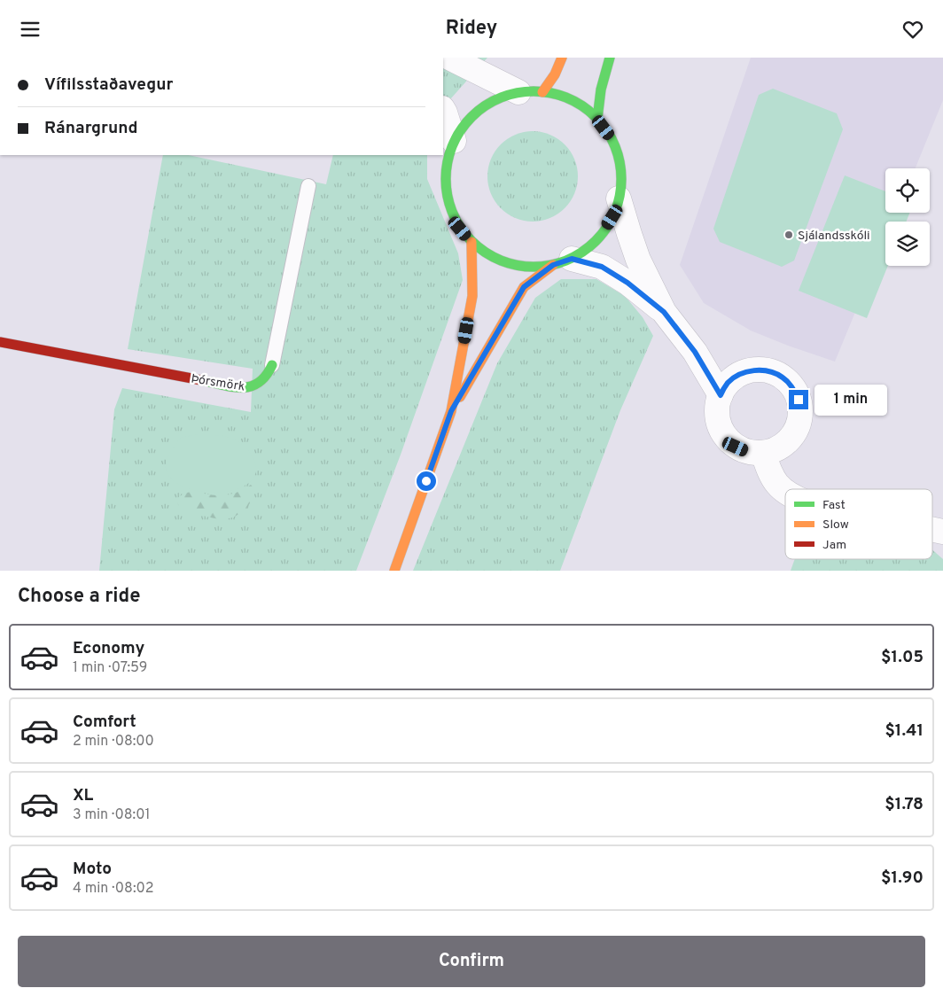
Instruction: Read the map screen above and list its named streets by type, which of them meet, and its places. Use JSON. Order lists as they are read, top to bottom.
{
  "streets": {
    "street": ["Þórsmörk"]
  },
  "places": ["Sjálandsskóli"],
  "legend": ["Fast", "Slow", "Jam"],
  "page": {
    "header": "Ridey",
    "banner": ["Vífilsstaðavegur", "Ránargrund"],
    "bubble": "1 min",
    "heading": "Choose a ride",
    "list": [
      {
        "name": "Economy",
        "note": "1 min · 07:59",
        "value": "$1.05"
      },
      {
        "name": "Comfort",
        "note": "2 min · 08:00",
        "value": "$1.41"
      },
      {
        "name": "XL",
        "note": "3 min · 08:01",
        "value": "$1.78"
      },
      {
        "name": "Moto",
        "note": "4 min · 08:02",
        "value": "$1.90"
      }
    ],
    "buttons": "Confirm"
  }
}
